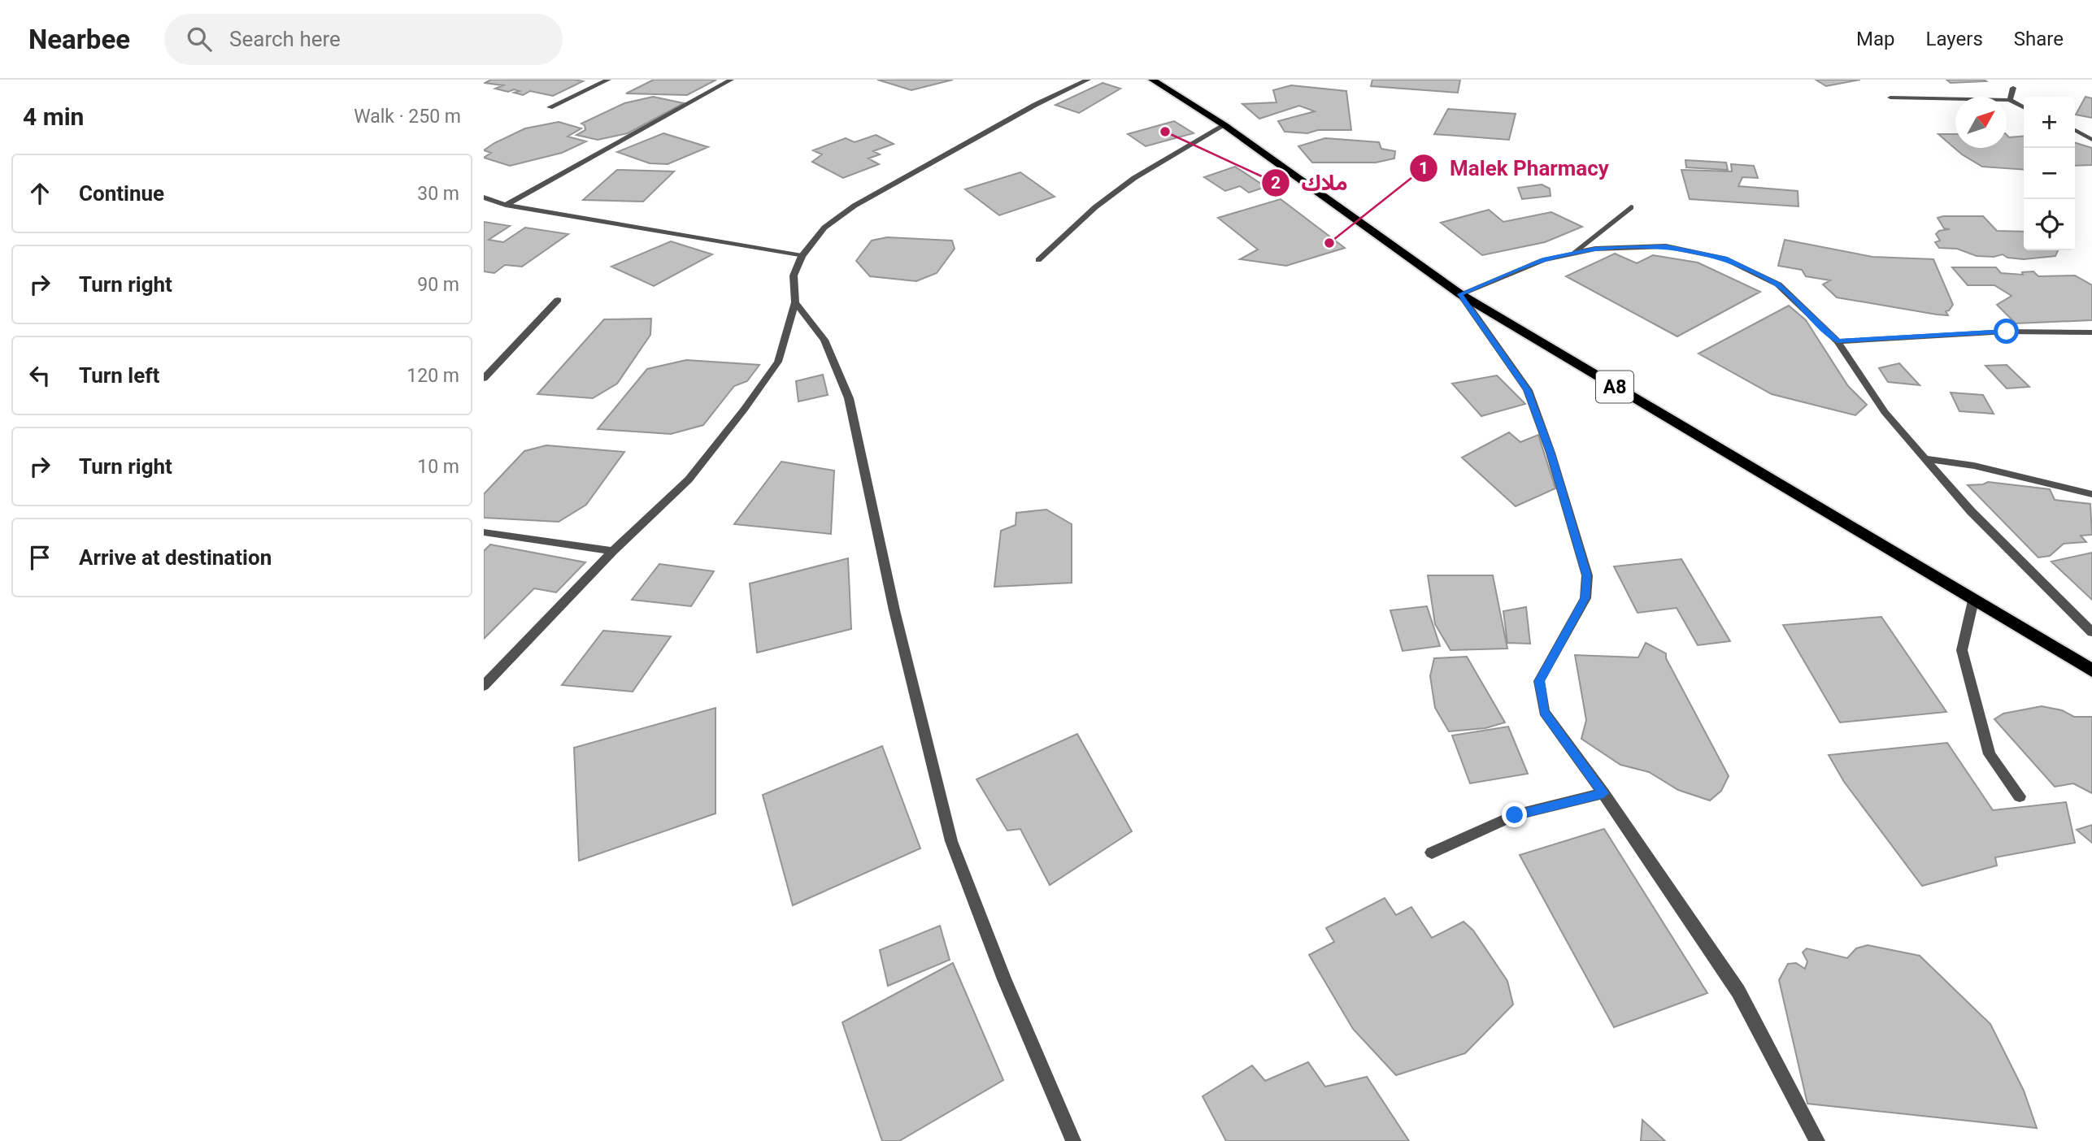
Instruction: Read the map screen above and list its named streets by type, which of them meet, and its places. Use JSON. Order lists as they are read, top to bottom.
{
  "streets": {
    "highway": ["A8"]
  },
  "places": ["ملاك", "Malek Pharmacy"],
  "north": "top right",
  "page": {
    "header": "Nearbee",
    "search": "Search here",
    "nav": ["Map", "Layers", "Share"],
    "heading": ["4 min", "Walk · 250 m"],
    "map_buttons": ["+", "−"],
    "list": [
      ["Continue", "30 m"],
      ["Turn right", "90 m"],
      ["Turn left", "120 m"],
      ["Turn right", "10 m"],
      "Arrive at destination"
    ]
  }
}
